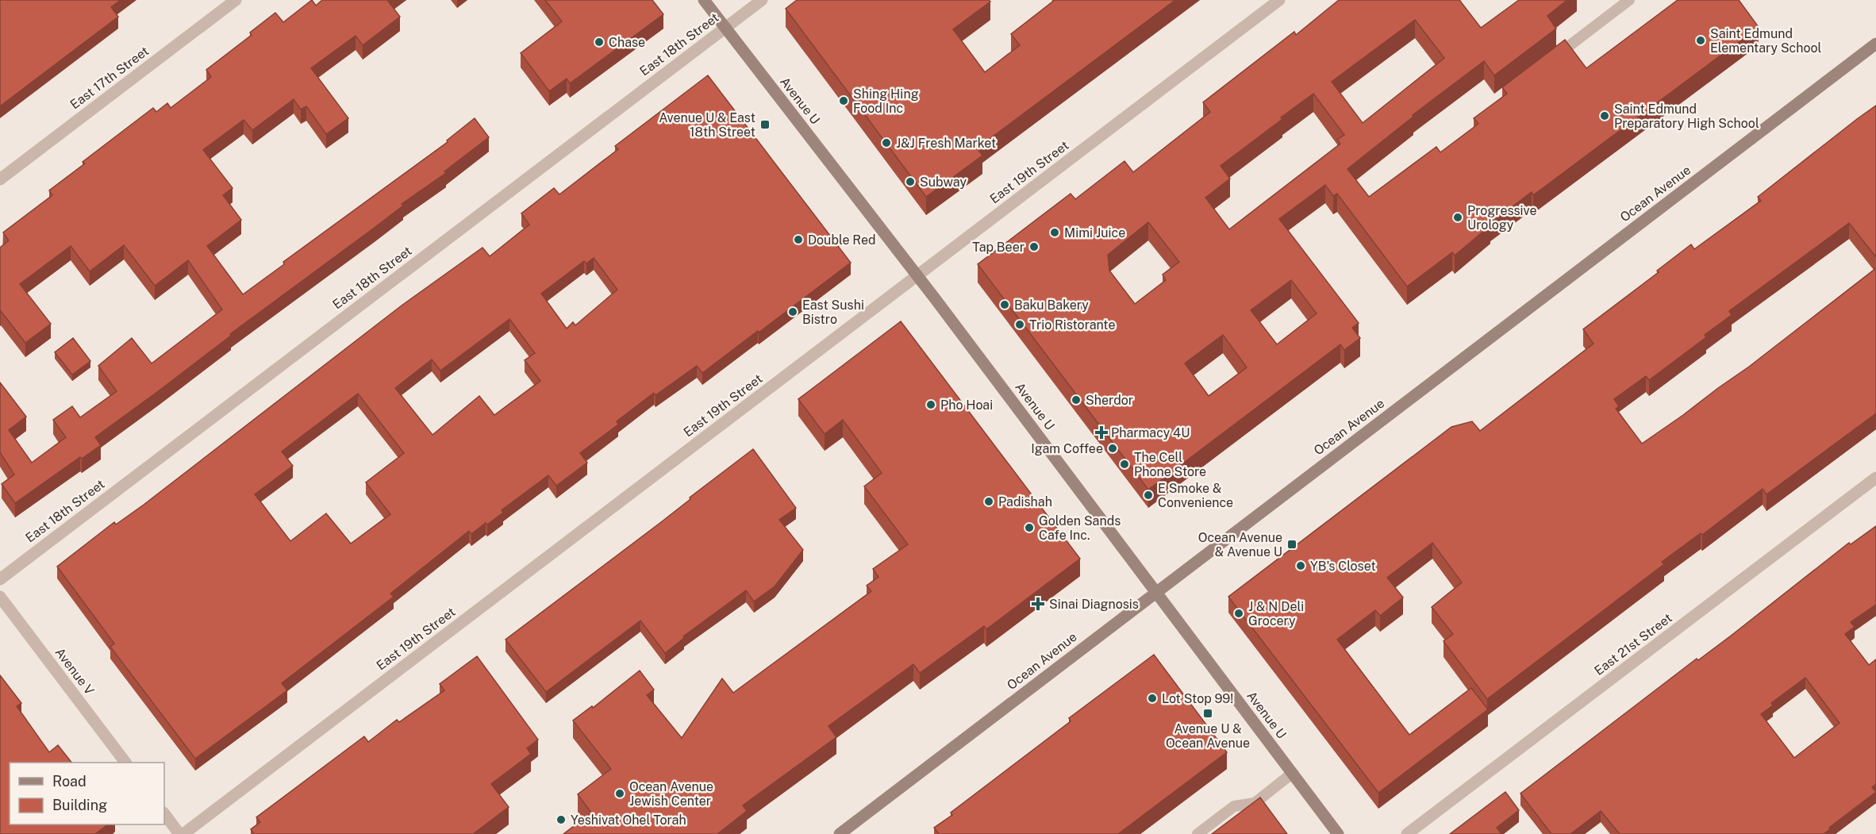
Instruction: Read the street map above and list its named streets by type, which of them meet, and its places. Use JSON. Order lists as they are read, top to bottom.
{
  "streets": {
    "main road": ["Avenue U", "Ocean Avenue"],
    "street": [
      "East 18th Street",
      "East 17th Street",
      "East 19th Street",
      "East 21st Street",
      "Avenue V"
    ]
  },
  "crossings": [
    ["East 18th Street", "Avenue U"],
    ["Avenue U", "East 19th Street"],
    ["Avenue U", "Ocean Avenue"]
  ],
  "places": {
    "other": [
      "Saint Edmund Elementary School",
      "Chase",
      "Shing Hing Food Inc",
      "Saint Edmund Preparatory High School",
      "J&J Fresh Market",
      "Subway",
      "Progressive Urology",
      "Mimi Juice",
      "Double Red",
      "Tap Beer",
      "Baku Bakery",
      "East Sushi Bistro",
      "Trio Ristorante",
      "Sherdor",
      "Pho Hoai",
      "Igam Coffee",
      "The Cell Phone Store",
      "E Smoke & Convenience",
      "Padishah",
      "Golden Sands Cafe Inc.",
      "YB's Closet",
      "J & N Deli Grocery",
      "Lot Stop 99!",
      "Ocean Avenue Jewish Center",
      "Yeshivat Ohel Torah"
    ],
    "transit": ["Avenue U & East 18th Street", "Ocean Avenue & Avenue U", "Avenue U & Ocean Avenue"],
    "health": ["Pharmacy 4U", "Sinai Diagnosis"]
  },
  "legend": ["Road", "Building"]
}
